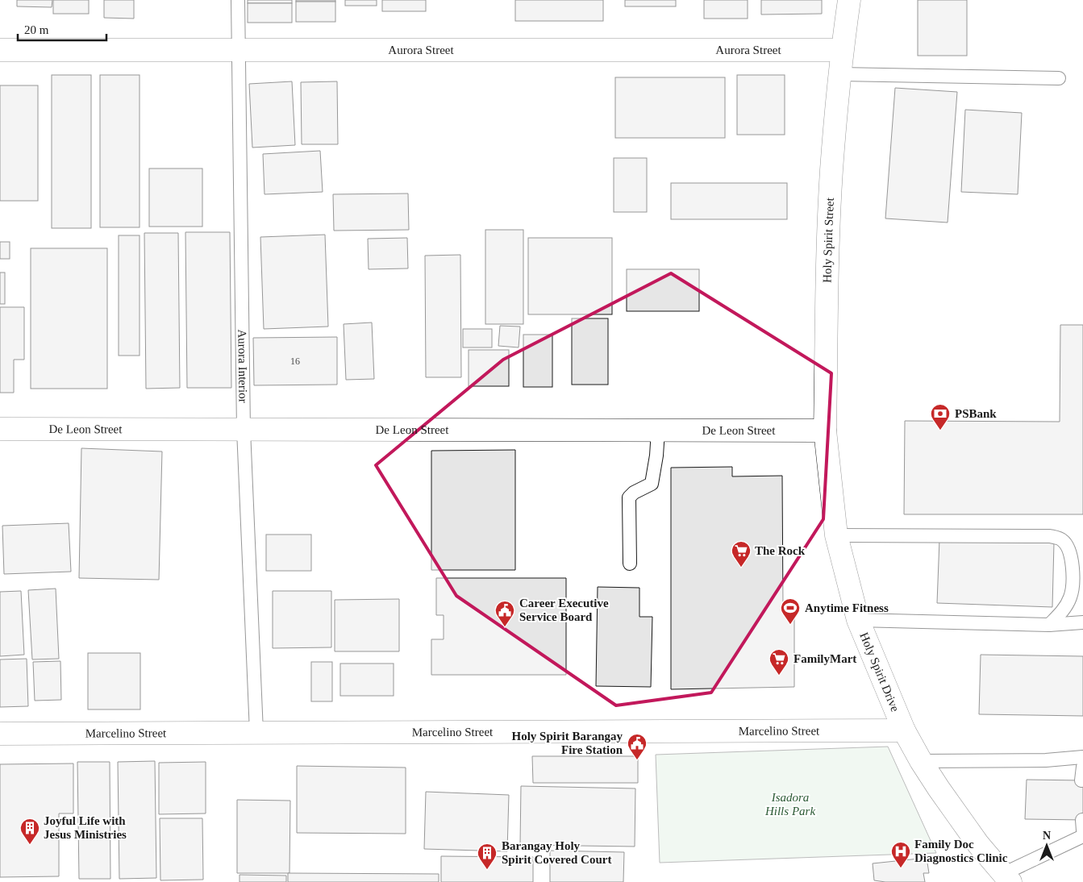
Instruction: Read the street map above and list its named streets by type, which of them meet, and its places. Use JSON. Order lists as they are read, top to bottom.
{
  "streets": {
    "street": [
      "Aurora Street",
      "Holy Spirit Street",
      "De Leon Street",
      "Holy Spirit Drive",
      "Marcelino Street"
    ],
    "lane": ["Aurora Interior"]
  },
  "crossings": [
    ["Aurora Street", "Holy Spirit Street"],
    ["Aurora Street", "Aurora Interior"],
    ["Holy Spirit Street", "De Leon Street"],
    ["Holy Spirit Street", "Holy Spirit Drive"],
    ["Aurora Interior", "De Leon Street"],
    ["Aurora Interior", "Marcelino Street"],
    ["De Leon Street", "Holy Spirit Drive"],
    ["Holy Spirit Drive", "Marcelino Street"]
  ],
  "parks": ["Isadora Hills Park"],
  "places": {
    "bank": ["PSBank"],
    "supermarket": ["The Rock", "FamilyMart"],
    "sports": ["Anytime Fitness"],
    "public building": ["Career Executive Service Board", "Holy Spirit Barangay Fire Station"],
    "building": ["Joyful Life with Jesus Ministries", "Barangay Holy Spirit Covered Court"],
    "hospital": ["Family Doc Diagnostics Clinic"]
  },
  "house_numbers": ["16"],
  "scale_bar": "20 m",
  "north": "top"
}
